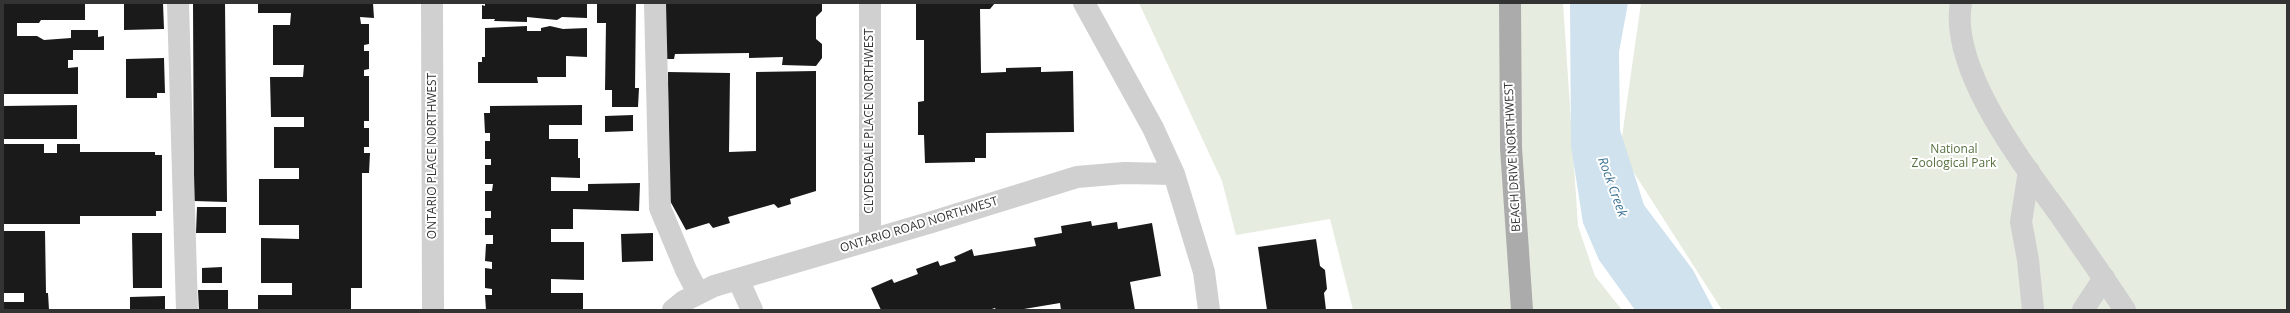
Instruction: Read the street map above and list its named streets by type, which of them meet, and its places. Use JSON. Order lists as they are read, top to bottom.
{
  "streets": {
    "main road": ["BEACH DRIVE NORTHWEST"],
    "street": ["CLYDESDALE PLACE NORTHWEST", "ONTARIO PLACE NORTHWEST", "ONTARIO ROAD NORTHWEST"]
  },
  "crossings": [
    ["CLYDESDALE PLACE NORTHWEST", "ONTARIO ROAD NORTHWEST"]
  ],
  "water": ["Rock Creek"],
  "parks": ["National Zoological Park"]
}
